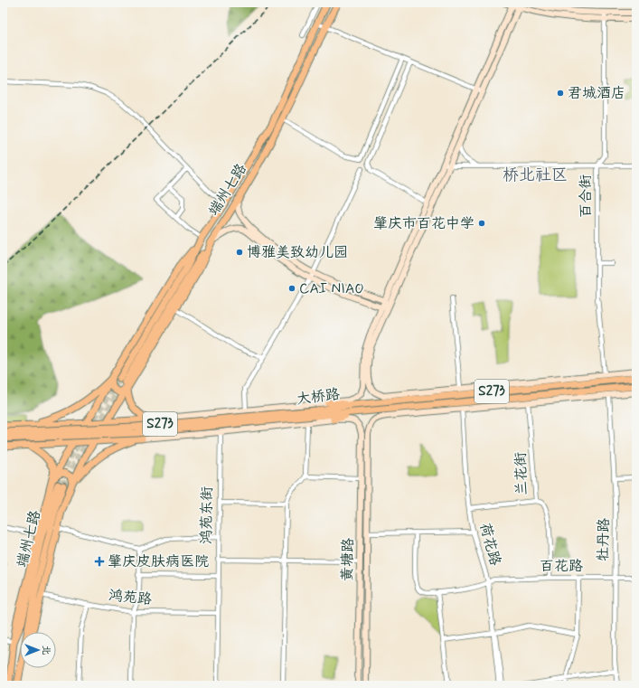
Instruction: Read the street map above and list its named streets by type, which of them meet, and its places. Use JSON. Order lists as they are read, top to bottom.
{
  "streets": {
    "main road": ["端州七路", "S273", "大桥路"],
    "street": [
      "百合街",
      "兰花街",
      "鸿苑东街",
      "牡丹路",
      "荷花路",
      "黄塘路",
      "百花路",
      "鸿苑路"
    ]
  },
  "crossings": [
    ["兰花街", "荷花路"],
    ["鸿苑东街", "鸿苑路"],
    ["牡丹路", "百花路"],
    ["荷花路", "百花路"]
  ],
  "districts": ["桥北社区"],
  "places": {
    "other": [
      "君城酒店",
      "肇庆市百花中学",
      "博雅美致幼儿园",
      "CAI NIAO"
    ],
    "health": ["肇庆皮肤病医院"]
  },
  "north": "right"
}
